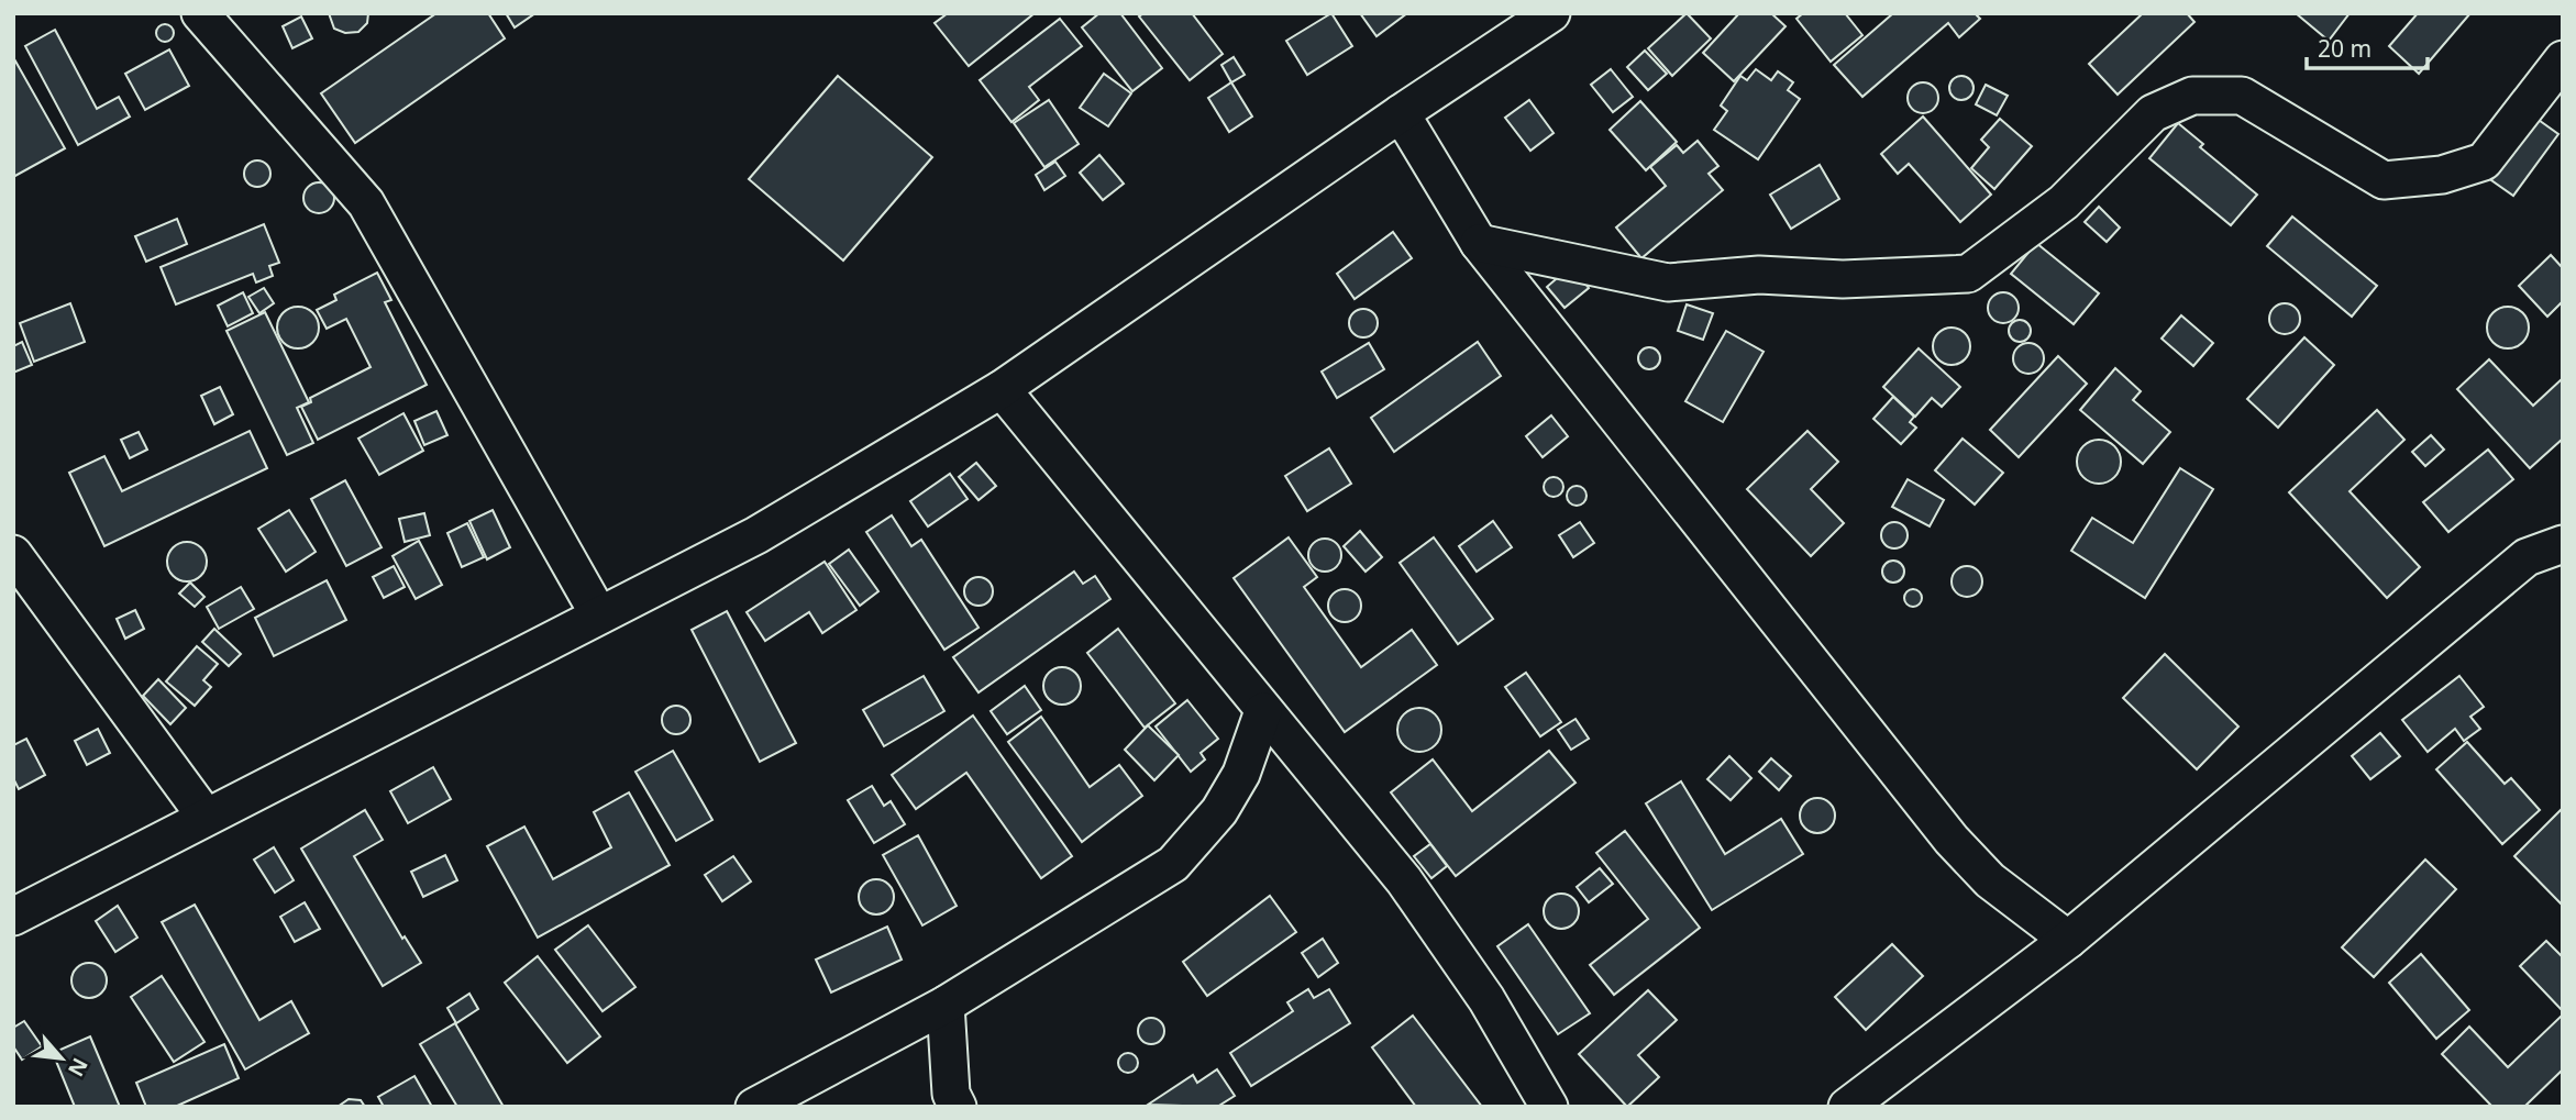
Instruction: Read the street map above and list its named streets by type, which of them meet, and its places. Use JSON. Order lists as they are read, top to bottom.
{
  "scale_bar": "20 m",
  "north": "bottom right"
}
